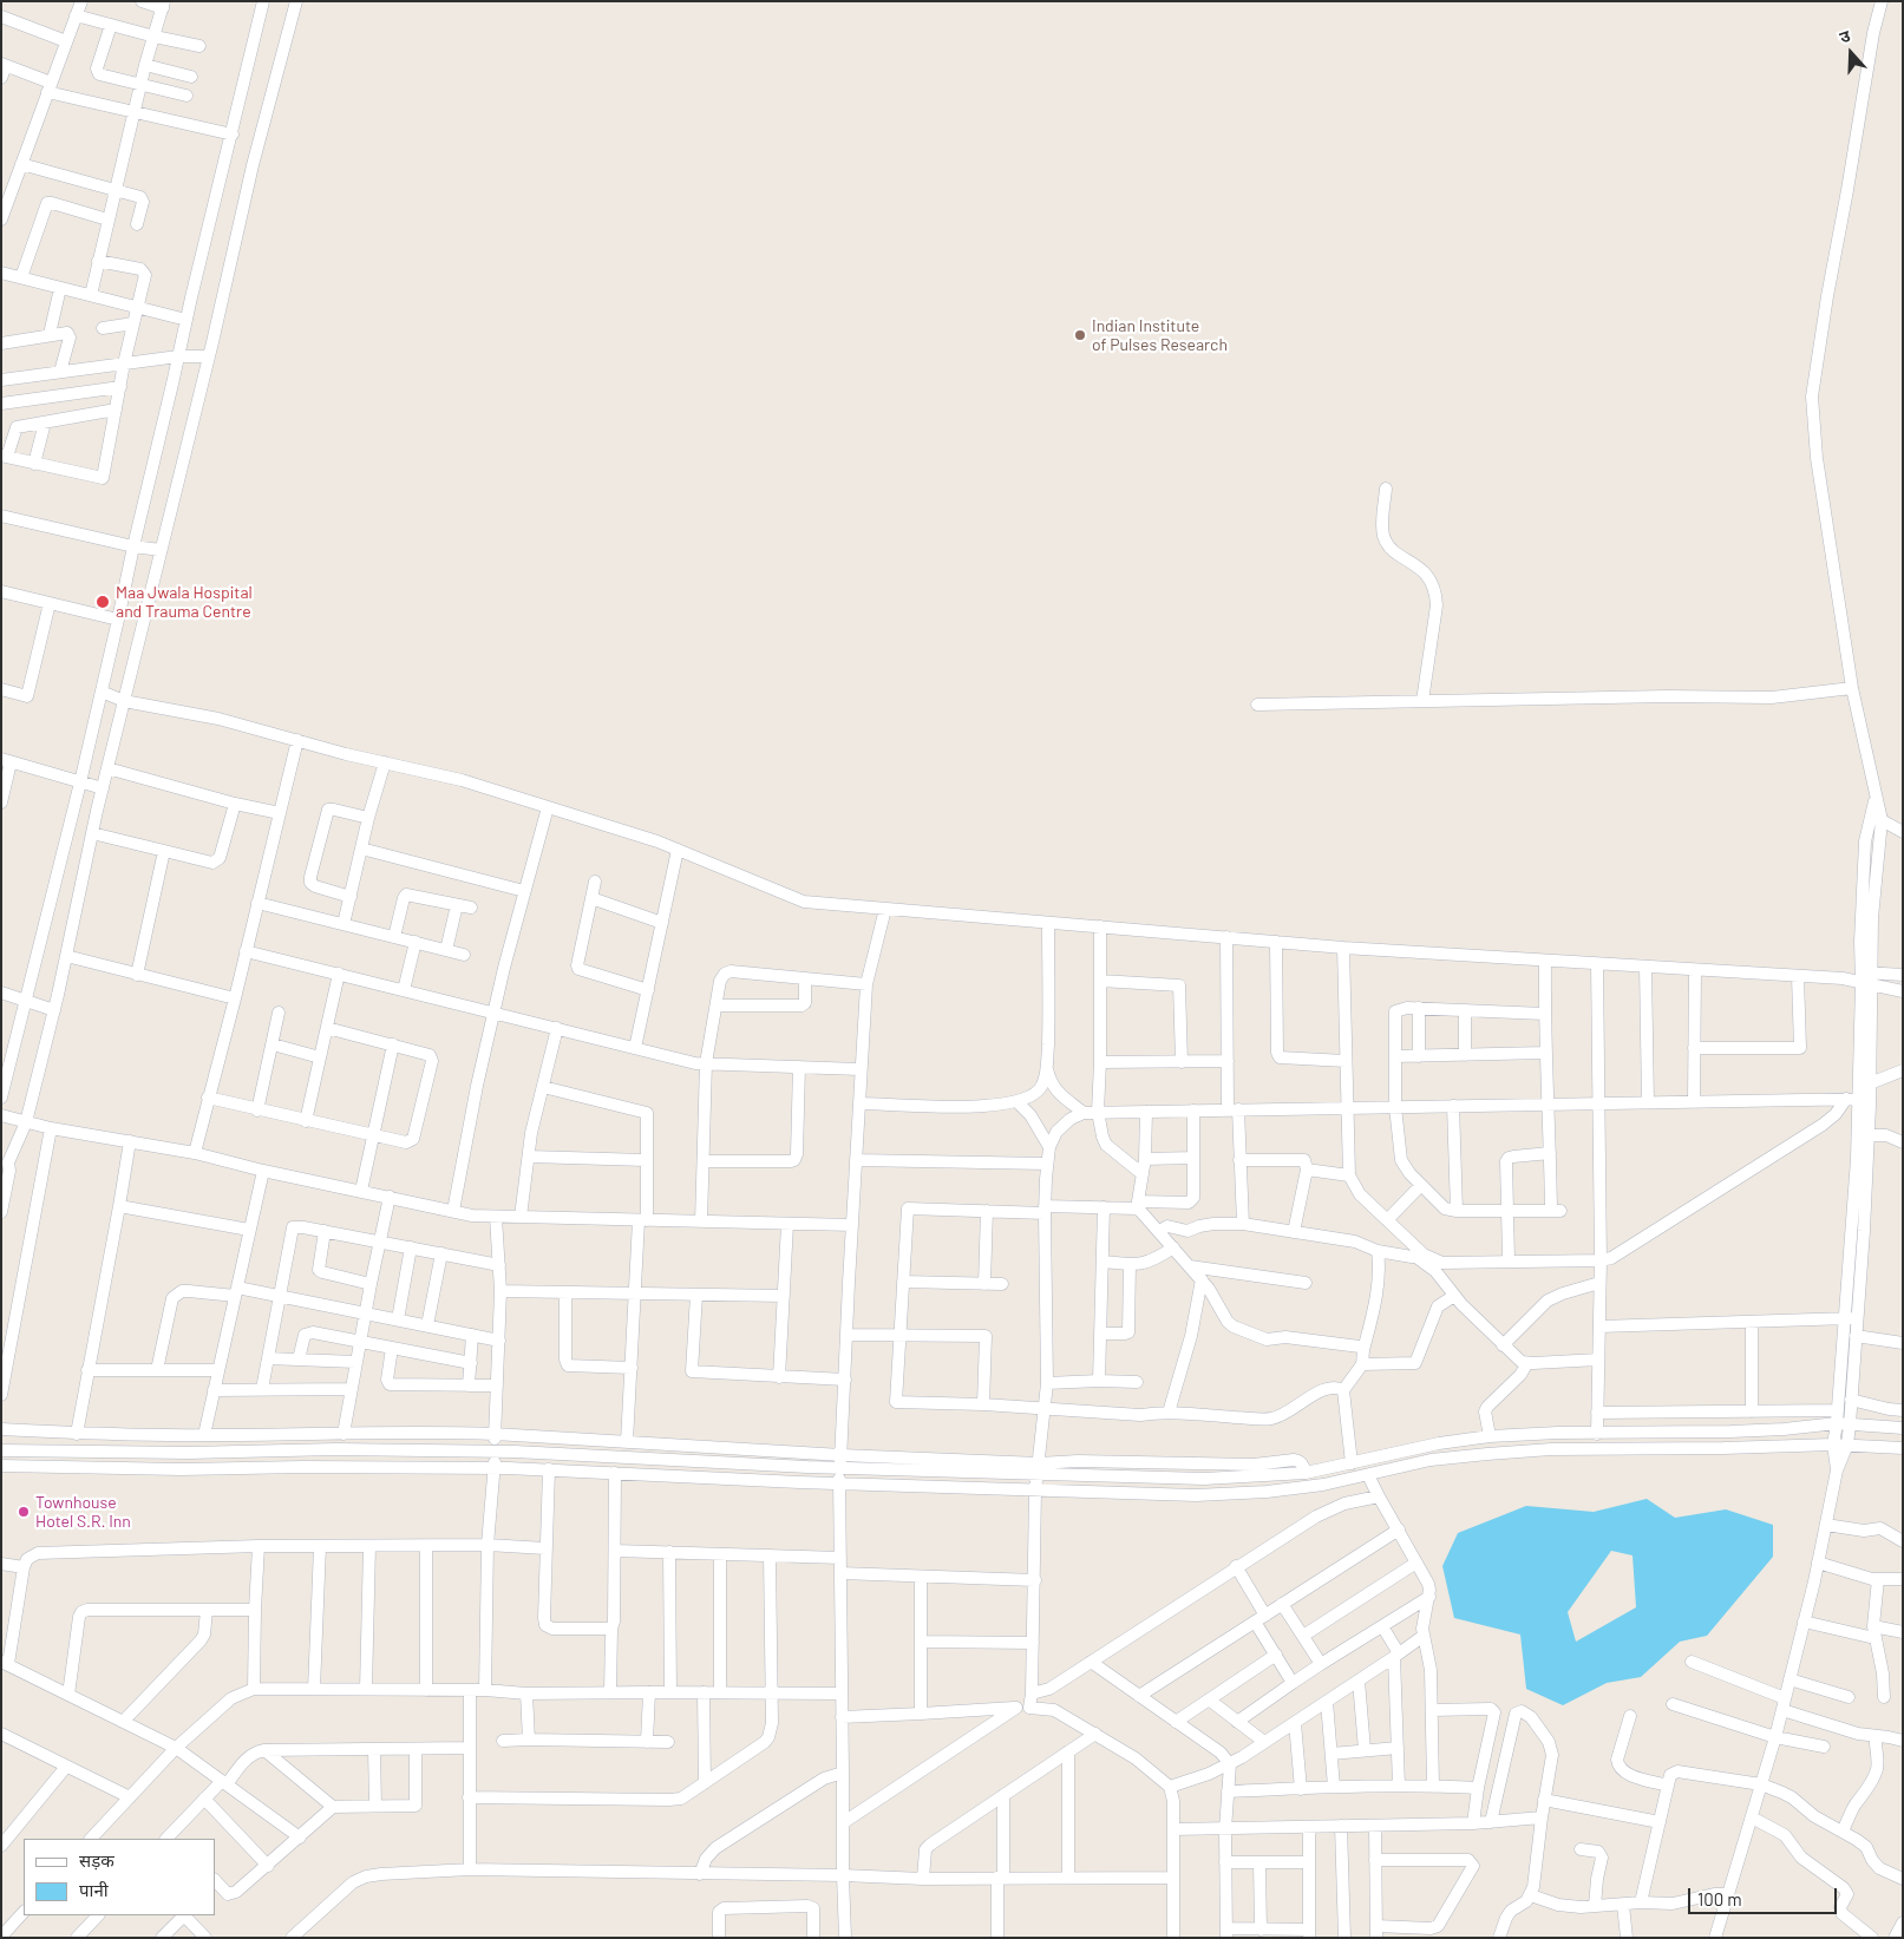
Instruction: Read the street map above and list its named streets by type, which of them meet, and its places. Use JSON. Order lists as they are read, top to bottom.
{
  "places": ["Indian Institute of Pulses Research", "Maa Jwala Hospital and Trauma Centre", "Townhouse Hotel S.R. Inn"],
  "legend": ["सड़क", "पानी"],
  "scale_bar": "100 m",
  "north": "top"
}
